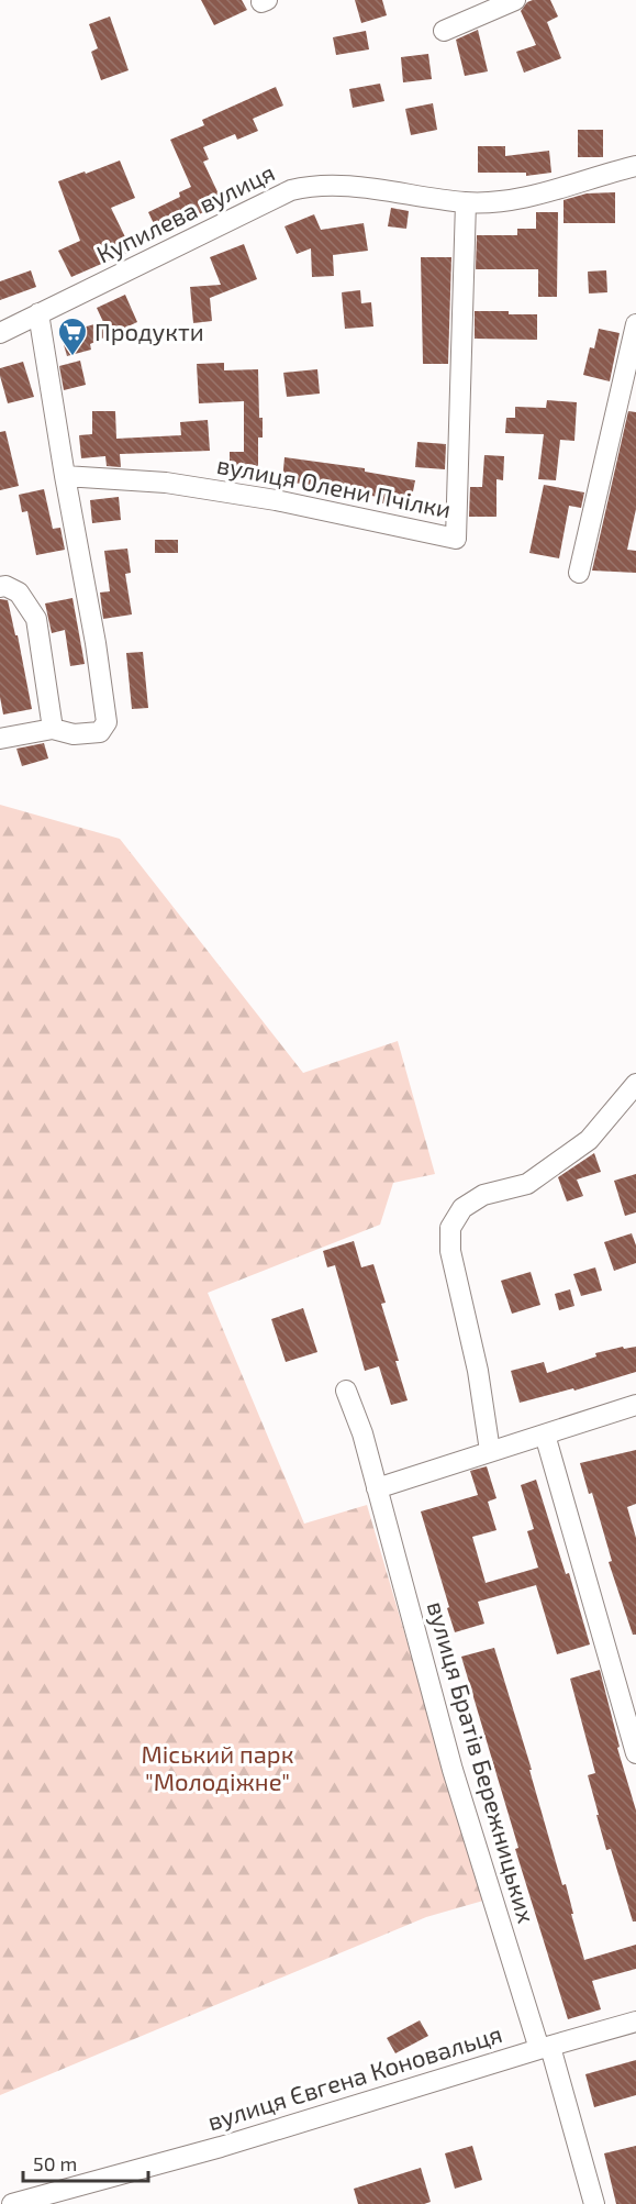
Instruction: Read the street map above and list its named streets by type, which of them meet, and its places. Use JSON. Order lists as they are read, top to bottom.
{
  "streets": {
    "street": [
      "Купилева вулиця",
      "вулиця Олени Пчілки",
      "вулиця Братів Бережницьких",
      "вулиця Євгена Коновальця"
    ]
  },
  "crossings": [
    ["Купилева вулиця", "вулиця Олени Пчілки"],
    ["вулиця Братів Бережницьких", "вулиця Євгена Коновальця"]
  ],
  "parks": ["Міський парк \"Молодіжне\""],
  "places": {
    "supermarket": ["Продукти"]
  },
  "scale_bar": "50 m"
}
